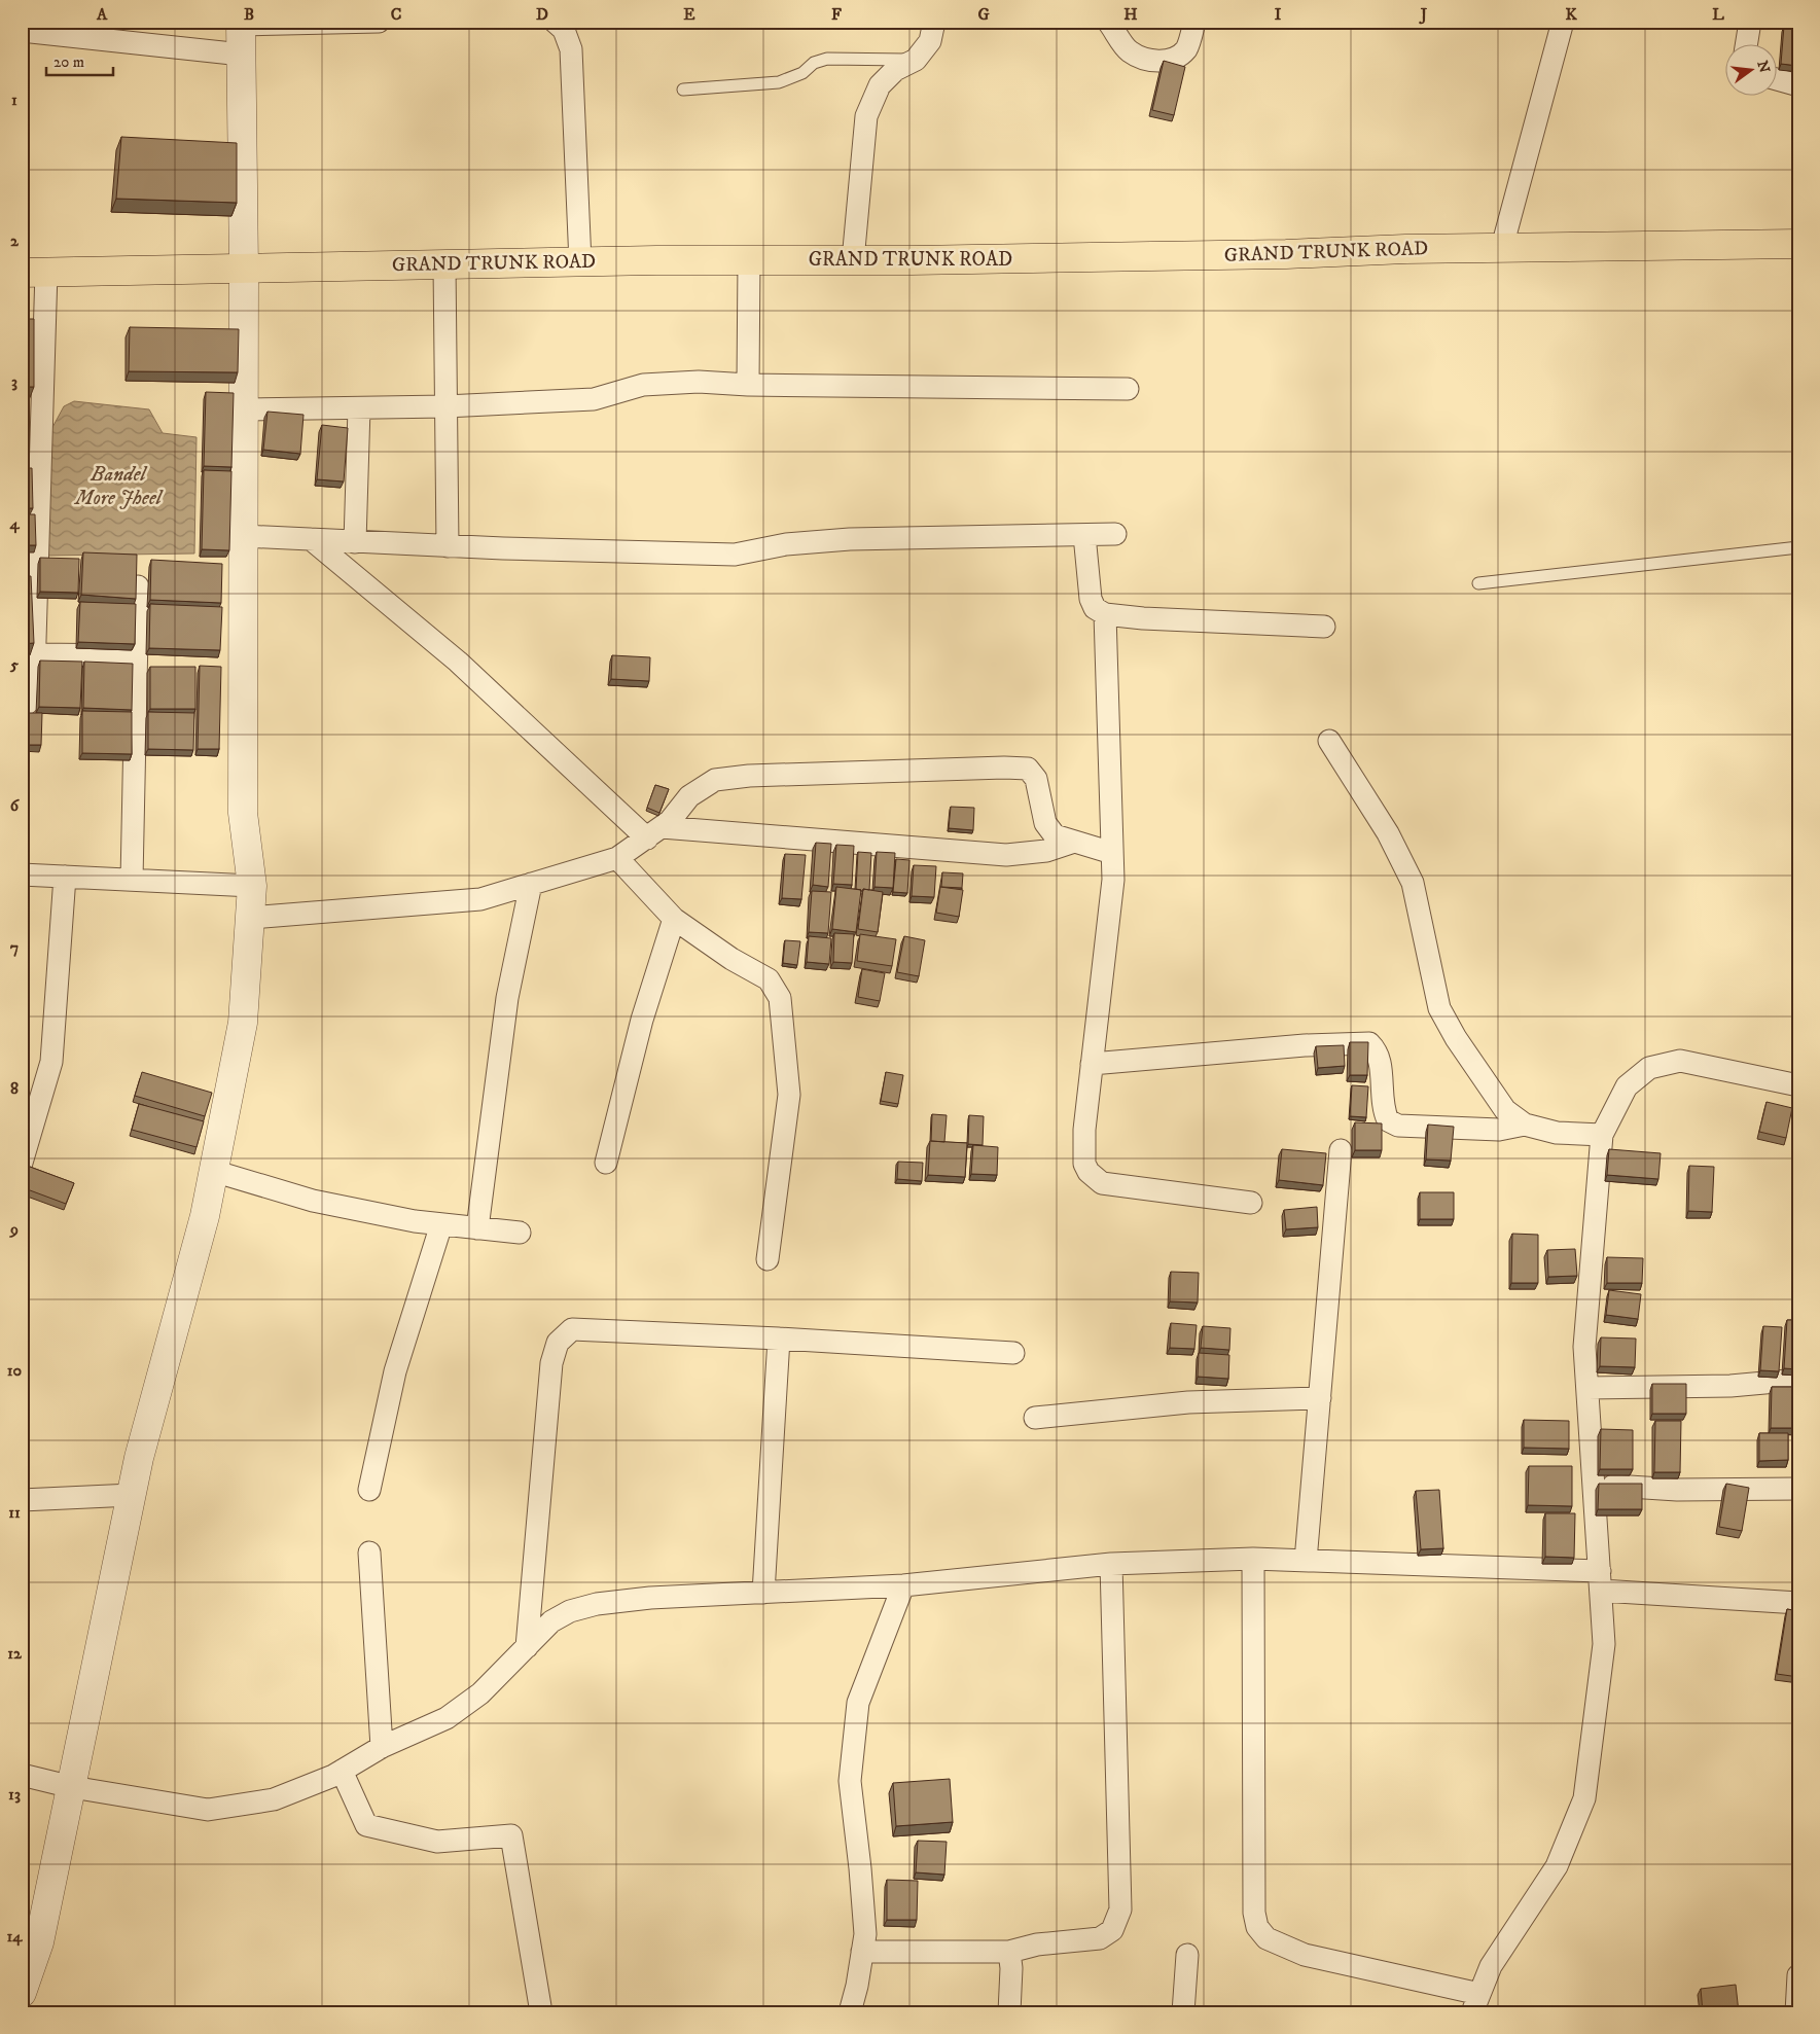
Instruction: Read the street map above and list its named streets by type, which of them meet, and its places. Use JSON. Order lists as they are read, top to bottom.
{
  "streets": {
    "main road": ["GRAND TRUNK ROAD"]
  },
  "water": ["Bandel More Jheel"],
  "scale_bar": "20 m",
  "north": "right",
  "grid": {
    "columns": [
      "A",
      "B",
      "C",
      "D",
      "E",
      "F",
      "G",
      "H",
      "I",
      "J",
      "K",
      "L"
    ],
    "rows": [
      "1",
      "2",
      "3",
      "4",
      "5",
      "6",
      "7",
      "8",
      "9",
      "10",
      "11",
      "12",
      "13",
      "14"
    ]
  }
}
